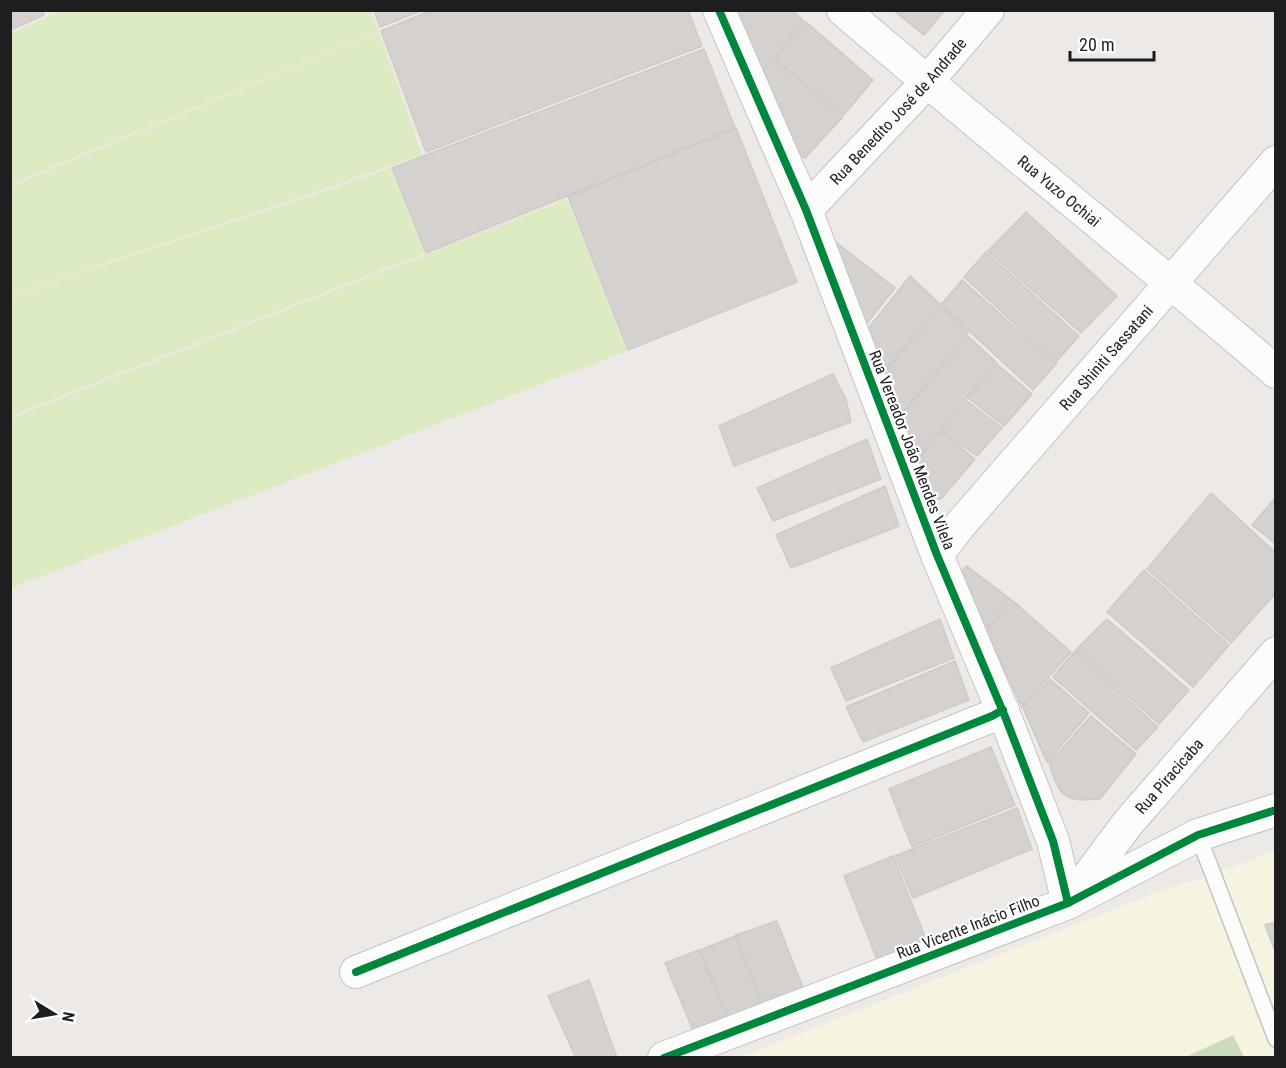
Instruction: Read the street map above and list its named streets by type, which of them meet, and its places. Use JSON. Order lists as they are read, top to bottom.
{
  "streets": {
    "street": [
      "Rua Benedito José de Andrade",
      "Rua Yuzo Ochiai",
      "Rua Shiniti Sassatani",
      "Rua Vereador João Mendes Vilela",
      "Rua Piracicaba",
      "Rua Vicente Inácio Filho"
    ]
  },
  "crossings": [
    ["Rua Benedito José de Andrade", "Rua Yuzo Ochiai"],
    ["Rua Benedito José de Andrade", "Rua Vereador João Mendes Vilela"],
    ["Rua Yuzo Ochiai", "Rua Shiniti Sassatani"],
    ["Rua Shiniti Sassatani", "Rua Vereador João Mendes Vilela"],
    ["Rua Vereador João Mendes Vilela", "Rua Piracicaba"],
    ["Rua Vereador João Mendes Vilela", "Rua Vicente Inácio Filho"],
    ["Rua Piracicaba", "Rua Vicente Inácio Filho"]
  ],
  "scale_bar": "20 m",
  "north": "right"
}
